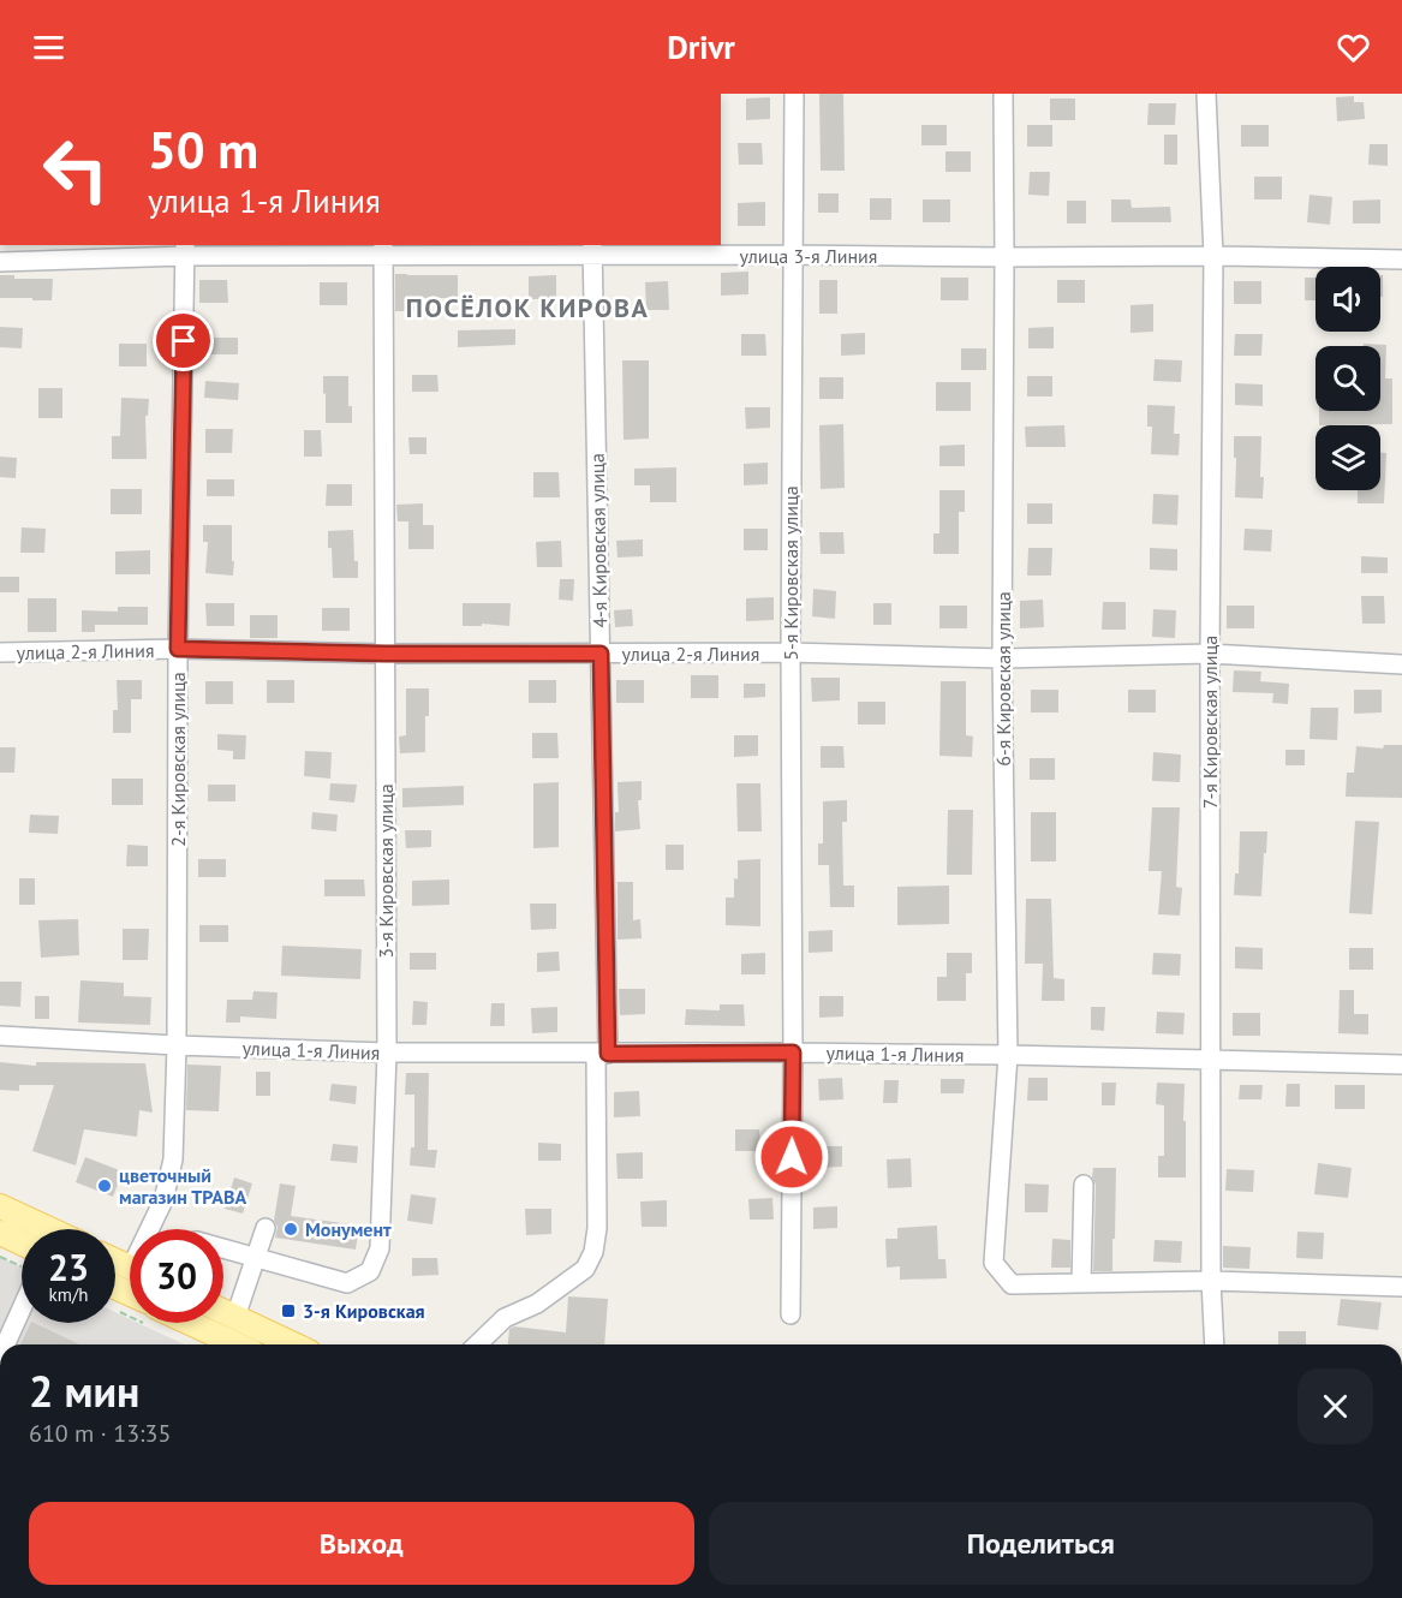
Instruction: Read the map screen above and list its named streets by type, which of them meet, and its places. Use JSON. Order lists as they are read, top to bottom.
{
  "streets": {
    "street": [
      "улица 3-я Линия",
      "4-я Кировская улица",
      "5-я Кировская улица",
      "улица 2-я Линия",
      "6-я Кировская улица",
      "7-я Кировская улица",
      "2-я Кировская улица",
      "3-я Кировская улица",
      "улица 1-я Линия"
    ]
  },
  "crossings": [
    ["улица 3-я Линия", "4-я Кировская улица"],
    ["улица 3-я Линия", "5-я Кировская улица"],
    ["улица 3-я Линия", "6-я Кировская улица"],
    ["улица 3-я Линия", "7-я Кировская улица"],
    ["улица 3-я Линия", "2-я Кировская улица"],
    ["улица 3-я Линия", "3-я Кировская улица"],
    ["4-я Кировская улица", "улица 2-я Линия"],
    ["4-я Кировская улица", "улица 1-я Линия"],
    ["5-я Кировская улица", "улица 2-я Линия"],
    ["5-я Кировская улица", "улица 1-я Линия"],
    ["улица 2-я Линия", "6-я Кировская улица"],
    ["улица 2-я Линия", "7-я Кировская улица"],
    ["улица 2-я Линия", "2-я Кировская улица"],
    ["улица 2-я Линия", "3-я Кировская улица"],
    ["6-я Кировская улица", "улица 1-я Линия"],
    ["7-я Кировская улица", "улица 1-я Линия"],
    ["2-я Кировская улица", "улица 1-я Линия"],
    ["3-я Кировская улица", "улица 1-я Линия"]
  ],
  "districts": ["ПОСЁЛОК КИРОВА"],
  "places": {
    "other": ["цветочный магазин ТРАВА", "Монумент"],
    "transit": ["3-я Кировская"]
  },
  "page": {
    "header": "Drivr",
    "turn": ["50 m", "улица 1-я Линия"],
    "speed": "23 km/h",
    "limit": "30",
    "heading": ["2 мин", "610 m · 13:35"],
    "buttons": ["Выход", "Поделиться"]
  }
}
